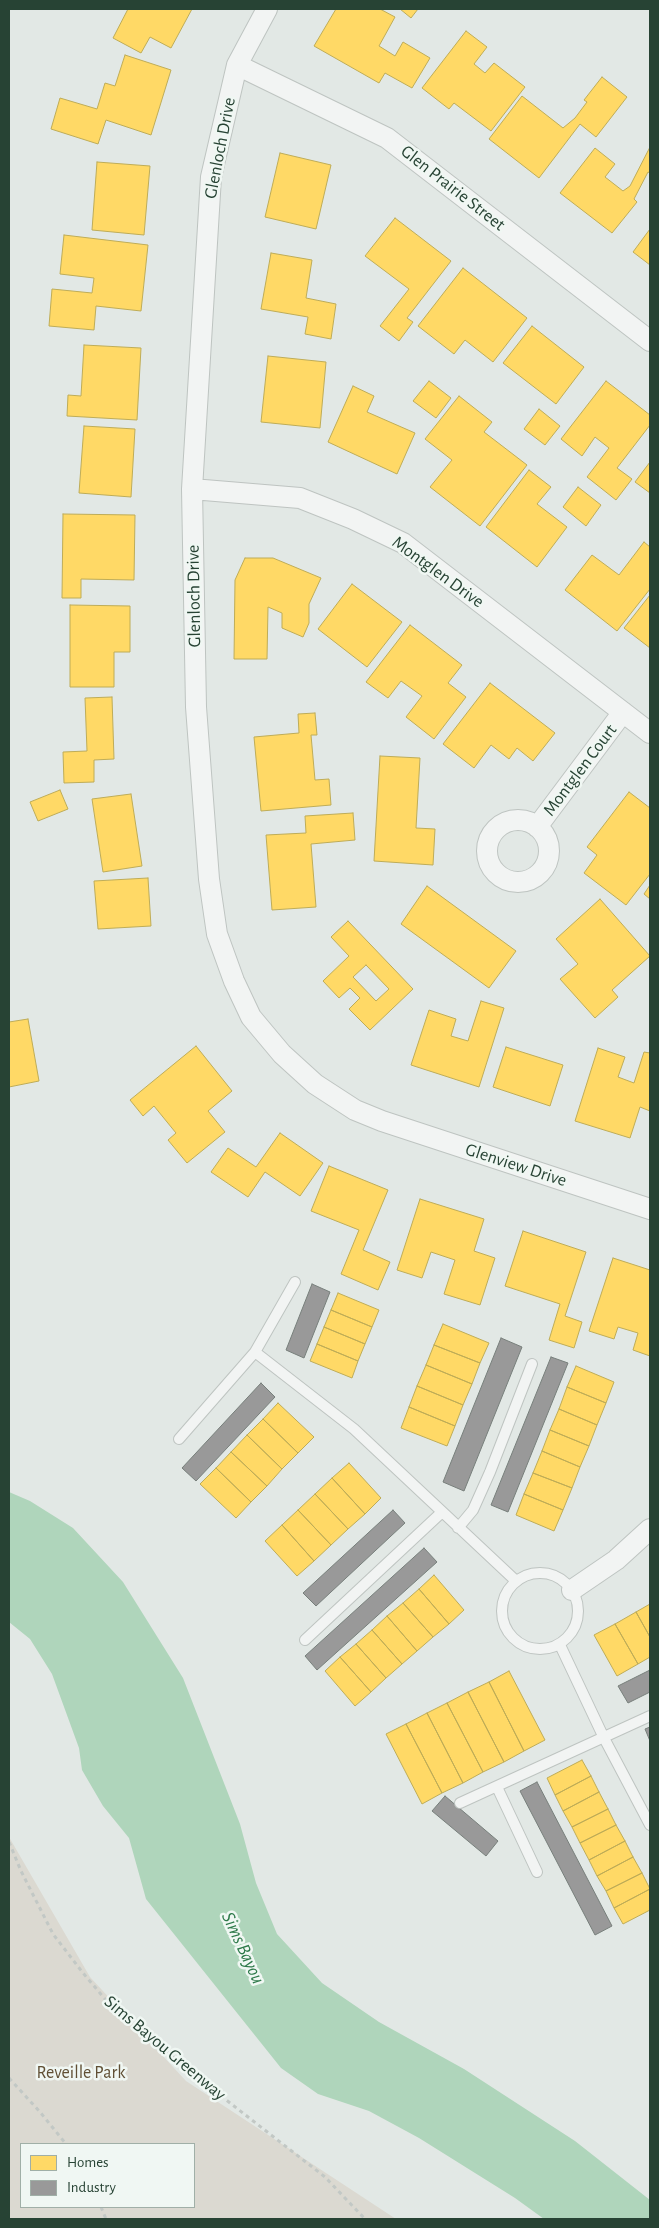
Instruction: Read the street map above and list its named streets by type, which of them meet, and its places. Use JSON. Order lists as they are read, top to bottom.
{
  "streets": {
    "street": [
      "Glenloch Drive",
      "Glen Prairie Street",
      "Montglen Drive",
      "Montglen Court",
      "Glenview Drive"
    ],
    "path": ["Sims Bayou Greenway"]
  },
  "crossings": [
    ["Glenloch Drive", "Glen Prairie Street"],
    ["Glenloch Drive", "Montglen Drive"],
    ["Glenloch Drive", "Glenview Drive"],
    ["Montglen Drive", "Montglen Court"]
  ],
  "water": ["Sims Bayou"],
  "parks": ["Reveille Park"],
  "legend": ["Homes", "Industry"]
}
